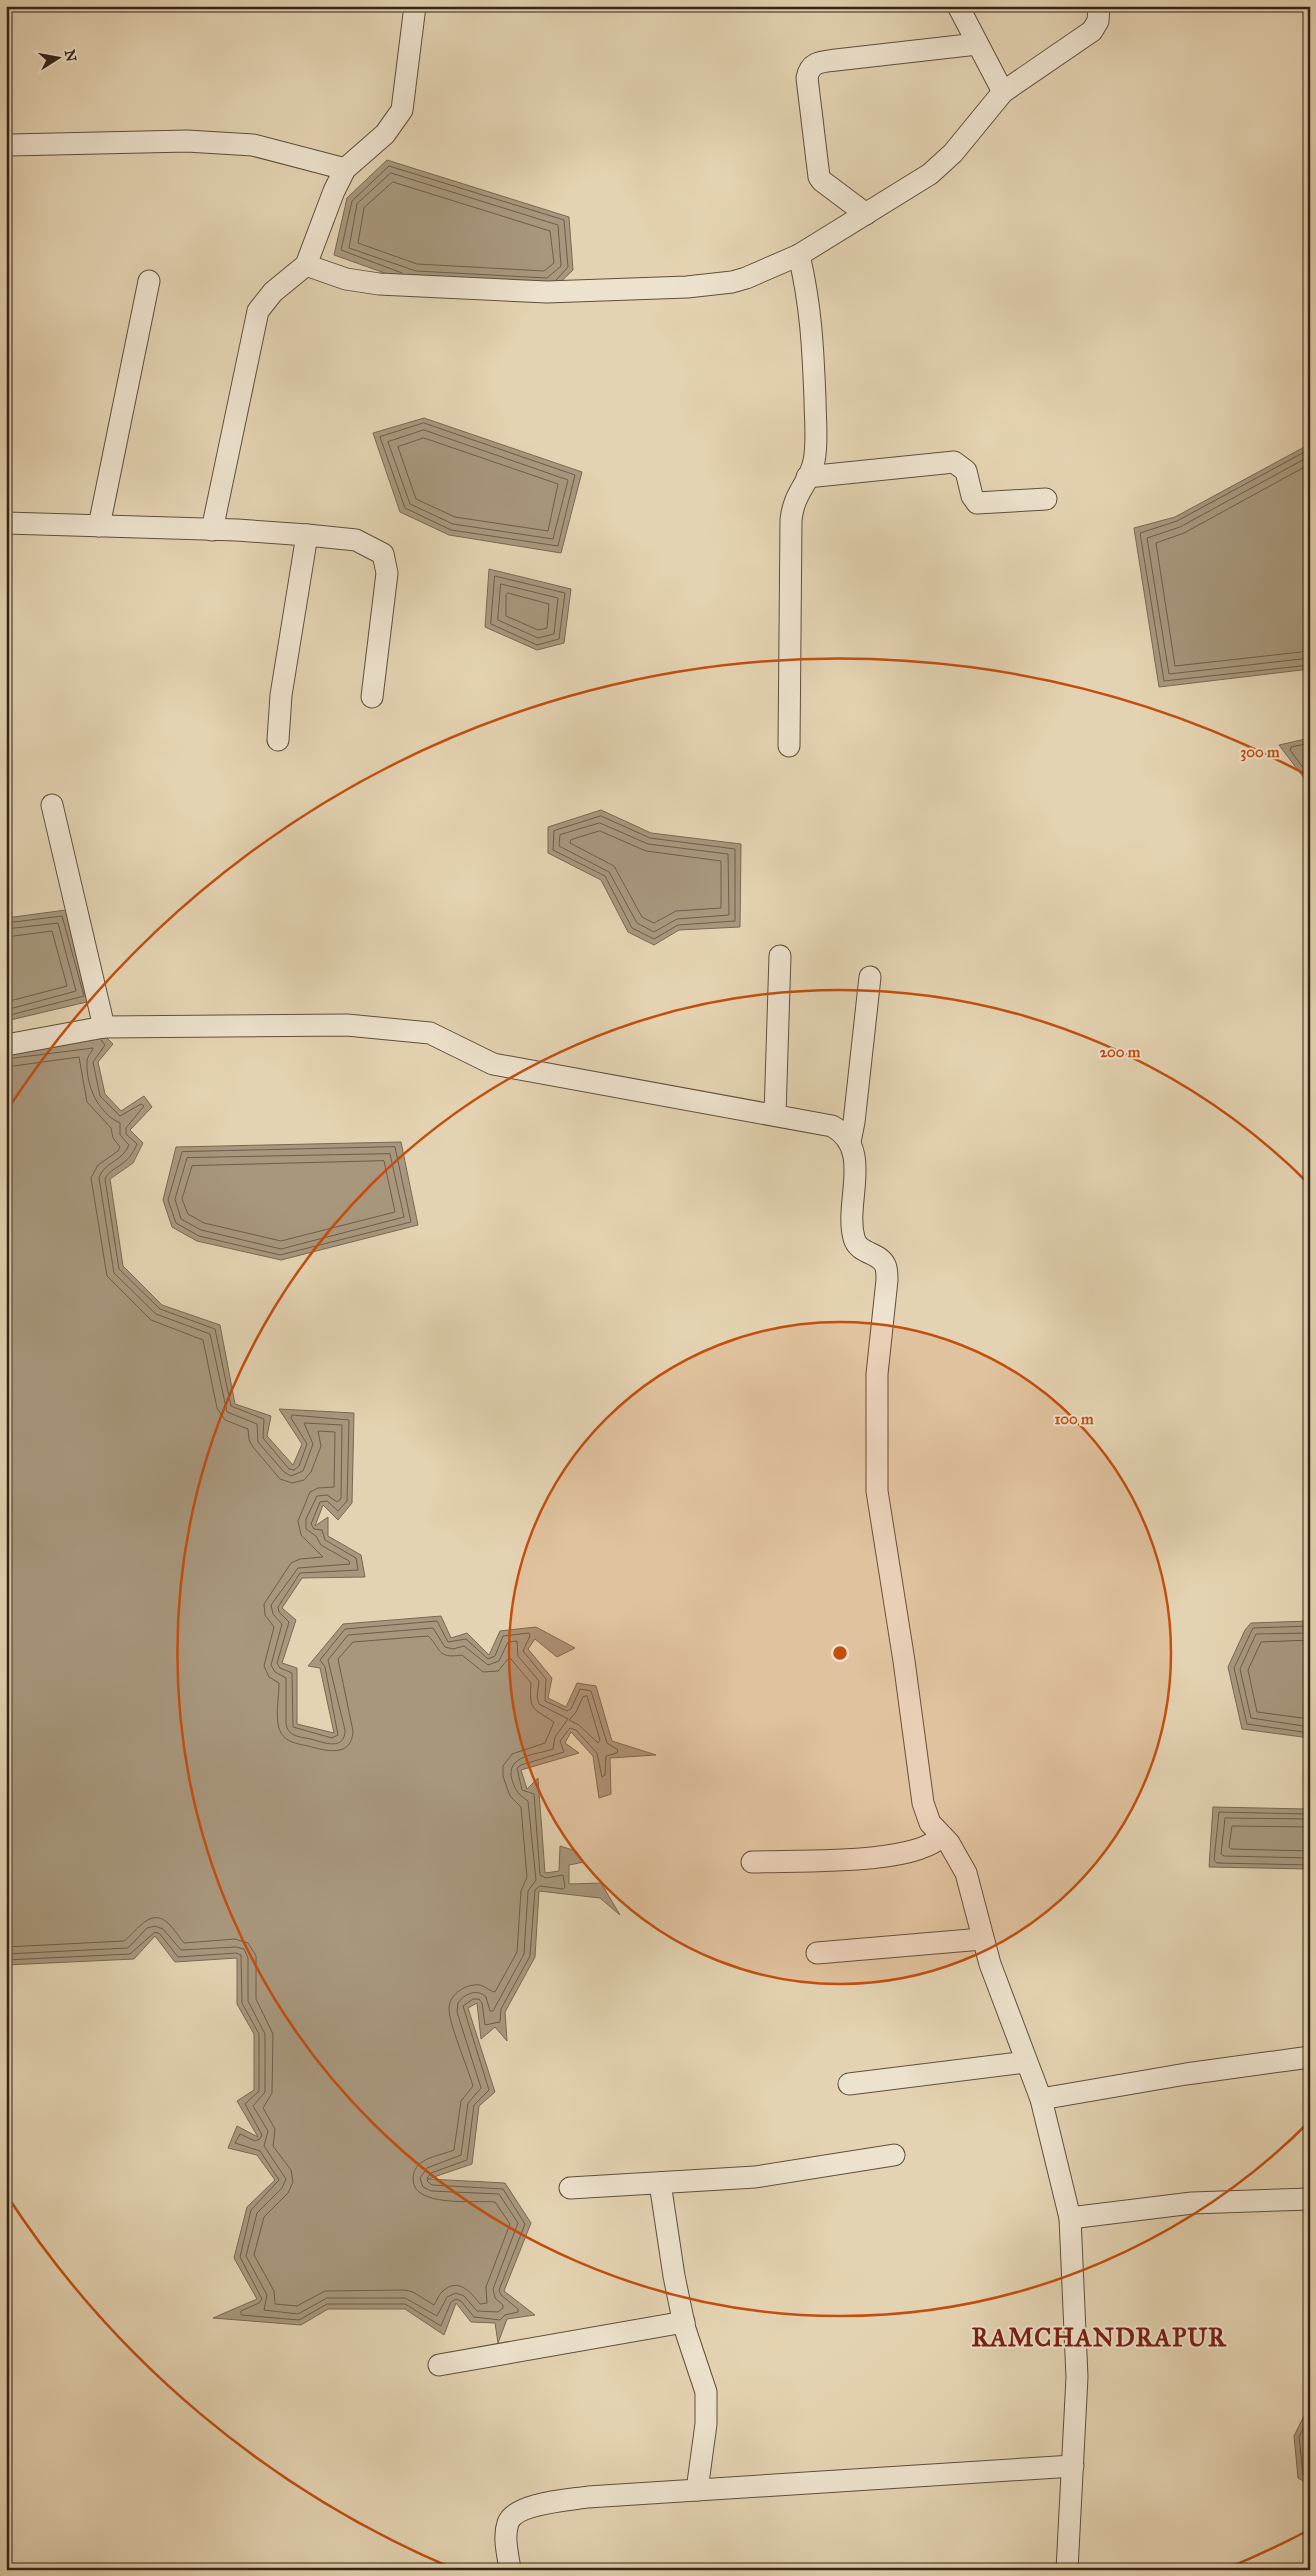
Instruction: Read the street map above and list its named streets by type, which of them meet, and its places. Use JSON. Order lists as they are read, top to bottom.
{
  "districts": ["RAMCHANDRAPUR"],
  "north": "right",
  "rings": ["300 m", "200 m", "100 m"]
}
